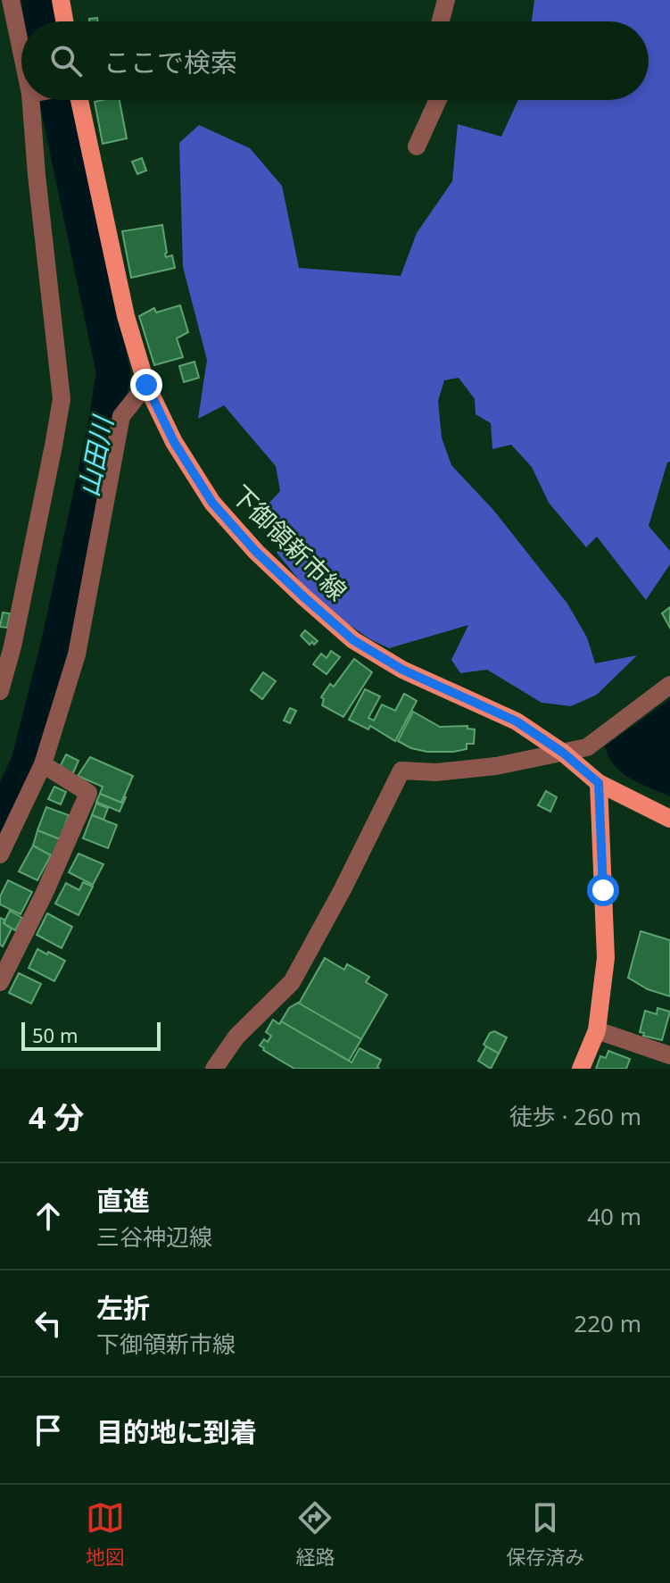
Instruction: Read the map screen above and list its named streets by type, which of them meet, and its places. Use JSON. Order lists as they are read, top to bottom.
{
  "streets": {
    "main road": ["下御領新市線"]
  },
  "water": ["山田川"],
  "scale_bar": "50 m",
  "page": {
    "search": "ここで検索",
    "scale": "50 m",
    "heading": ["4 分", "徒歩 · 260 m"],
    "list": [
      ["直進", "三谷神辺線", "40 m"],
      ["左折", "下御領新市線", "220 m"],
      "目的地に到着"
    ],
    "nav": ["地図", "経路", "保存済み"]
  }
}
